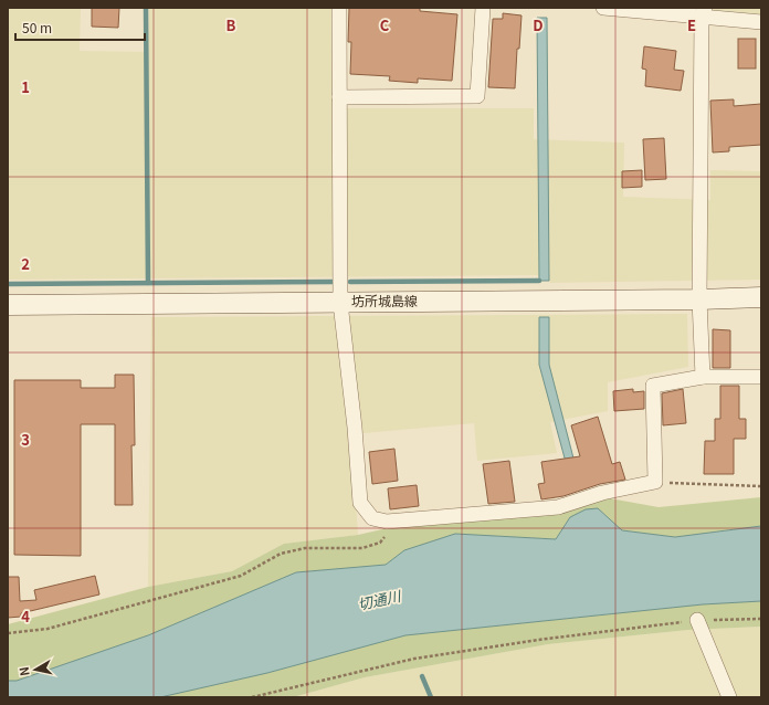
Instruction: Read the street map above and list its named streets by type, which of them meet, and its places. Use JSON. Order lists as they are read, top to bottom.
{
  "streets": {
    "main road": ["坊所城島線"]
  },
  "water": ["切通川"],
  "scale_bar": "50 m",
  "north": "left",
  "grid": {
    "columns": [
      "B",
      "C",
      "D",
      "E"
    ],
    "rows": [
      "1",
      "2",
      "3",
      "4"
    ]
  }
}
